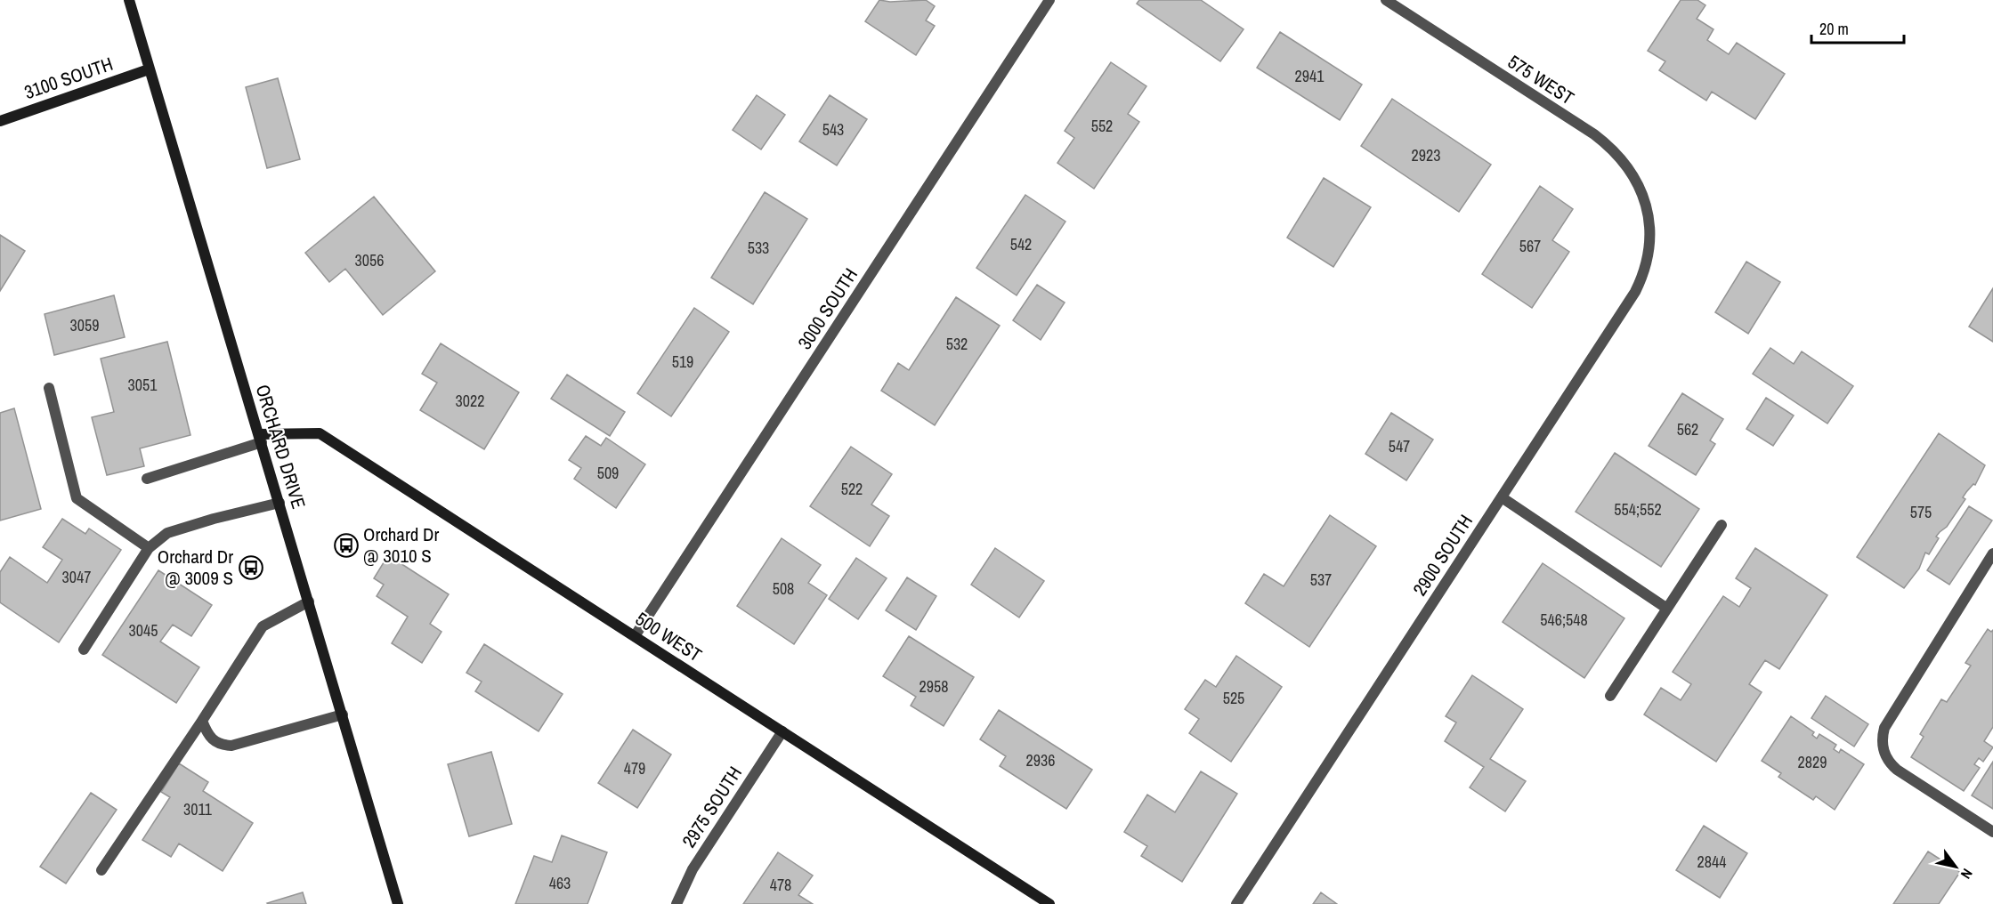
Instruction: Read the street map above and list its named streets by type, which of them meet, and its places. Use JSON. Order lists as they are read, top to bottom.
{
  "streets": {
    "street": [
      "3100 SOUTH",
      "575 WEST",
      "3000 SOUTH",
      "ORCHARD DRIVE",
      "2900 SOUTH",
      "500 WEST",
      "2975 SOUTH"
    ]
  },
  "crossings": [
    ["3100 SOUTH", "ORCHARD DRIVE"],
    ["575 WEST", "2900 SOUTH"],
    ["3000 SOUTH", "500 WEST"],
    ["ORCHARD DRIVE", "500 WEST"],
    ["500 WEST", "2975 SOUTH"]
  ],
  "places": {
    "bus stop": ["Orchard Dr @ 3010 S", "Orchard Dr @ 3009 S"]
  },
  "house_numbers": [
    "2941",
    "552",
    "543",
    "2923",
    "542",
    "567",
    "533",
    "3056",
    "3059",
    "532",
    "519",
    "3051",
    "3022",
    "562",
    "547",
    "509",
    "522",
    "554;552",
    "575",
    "3047",
    "537",
    "508",
    "546;548",
    "3045",
    "2958",
    "525",
    "2936",
    "2829",
    "479",
    "3011",
    "2844",
    "463",
    "478"
  ],
  "scale_bar": "20 m",
  "north": "bottom right"
}
